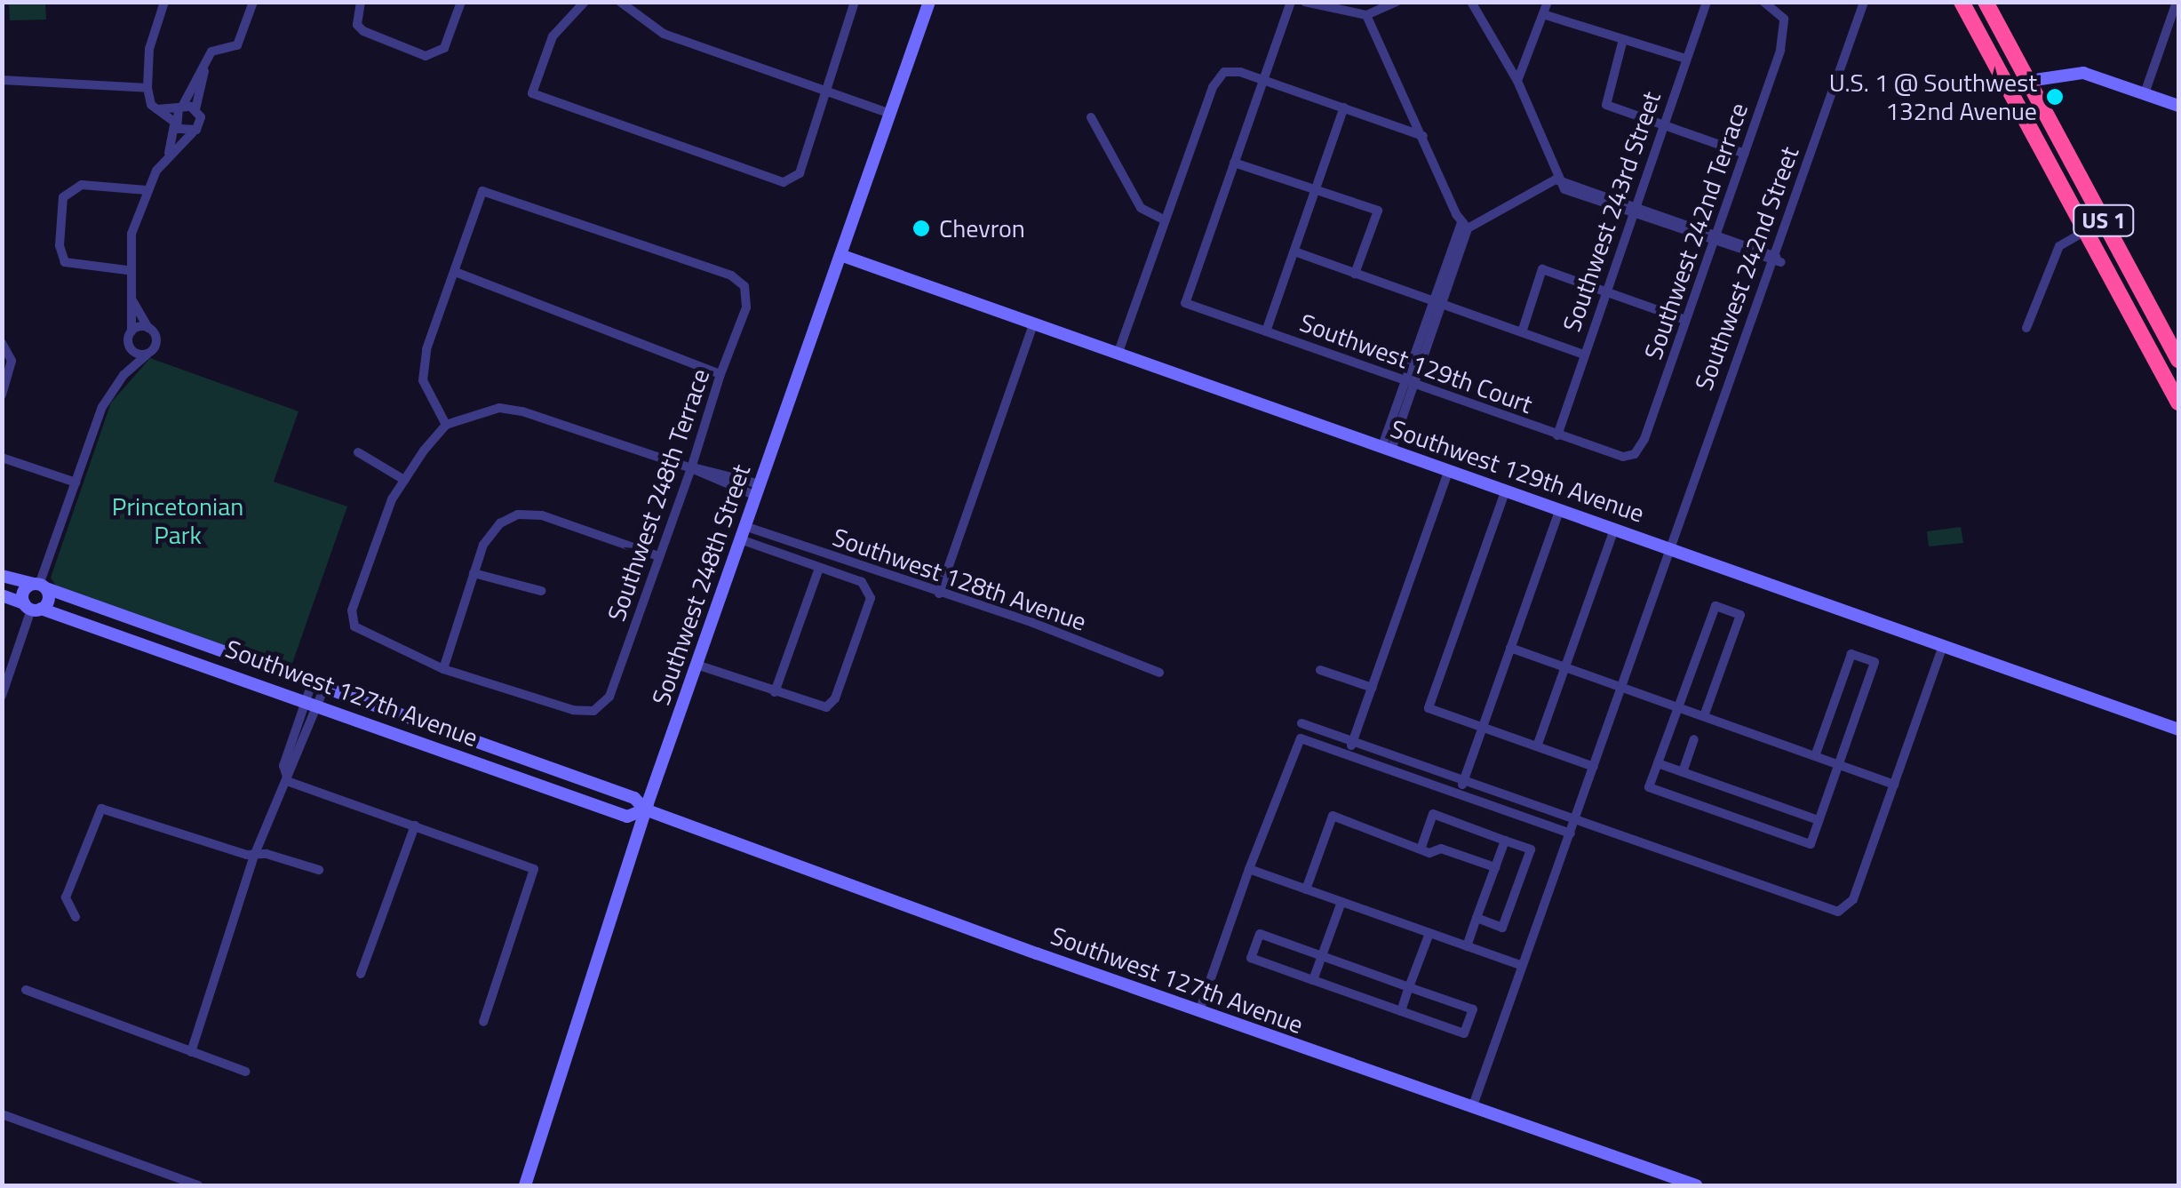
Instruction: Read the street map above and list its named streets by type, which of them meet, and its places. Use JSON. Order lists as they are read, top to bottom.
{
  "streets": {
    "highway": ["US 1"],
    "street": [
      "Southwest 243rd Street",
      "Southwest 242nd Terrace",
      "Southwest 242nd Street",
      "Southwest 129th Court",
      "Southwest 129th Avenue",
      "Southwest 248th Terrace",
      "Southwest 128th Avenue",
      "Southwest 248th Street",
      "Southwest 127th Avenue"
    ]
  },
  "crossings": [
    ["Southwest 243rd Street", "Southwest 129th Court"],
    ["Southwest 242nd Terrace", "Southwest 129th Court"],
    ["Southwest 242nd Street", "Southwest 129th Avenue"],
    ["Southwest 242nd Street", "Southwest 127th Avenue"],
    ["Southwest 129th Avenue", "Southwest 248th Street"],
    ["Southwest 128th Avenue", "Southwest 248th Street"],
    ["Southwest 248th Street", "Southwest 127th Avenue"]
  ],
  "parks": ["Princetonian Park"],
  "places": ["U.S. 1 @ Southwest 132nd Avenue", "Chevron"]
}
